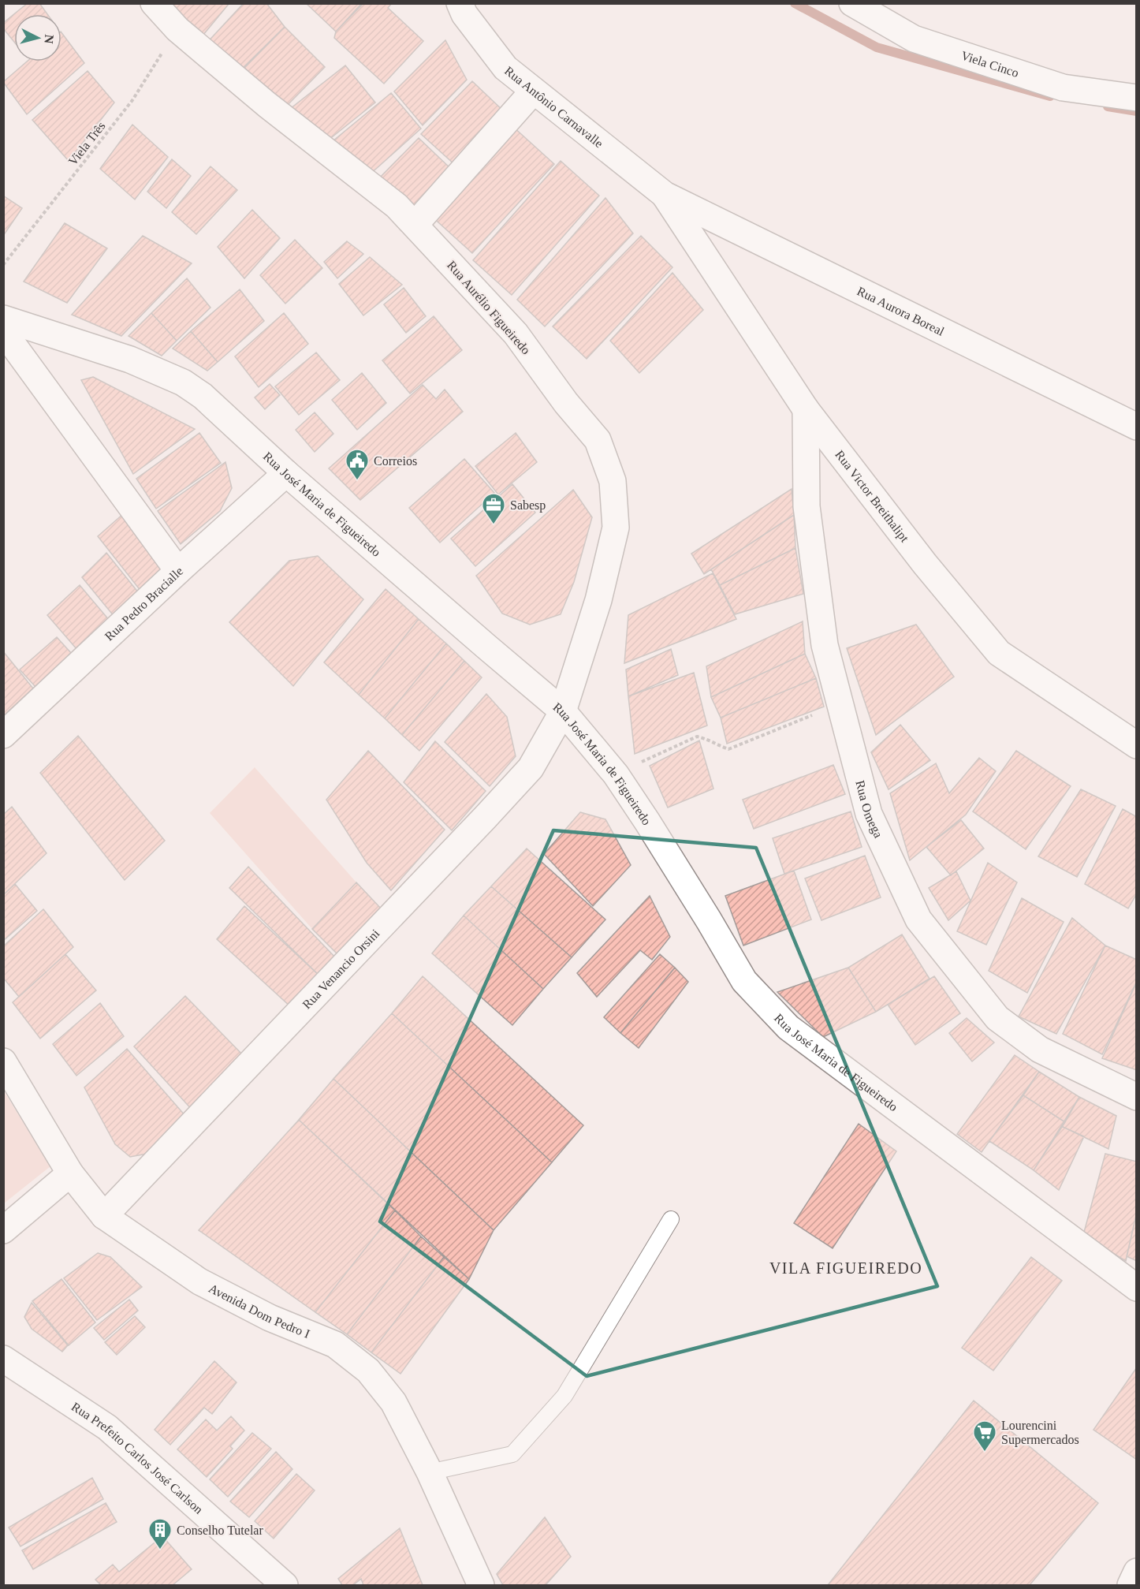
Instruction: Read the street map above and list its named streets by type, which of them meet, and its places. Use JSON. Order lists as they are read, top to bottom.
{
  "streets": {
    "street": [
      "Viela Cinco",
      "Rua Antônio Carnavalle",
      "Rua Aurélio Figueiredo",
      "Rua Aurora Boreal",
      "Rua Victor Breithalipt",
      "Rua José Maria de Figueiredo",
      "Rua Pedro Bracialle",
      "Rua Omega",
      "Rua Venancio Orsini",
      "Avenida Dom Pedro I",
      "Rua Prefeito Carlos José Carlson"
    ],
    "path": ["Viela Três"]
  },
  "crossings": [
    ["Rua Antônio Carnavalle", "Rua Aurora Boreal"],
    ["Rua Antônio Carnavalle", "Rua Victor Breithalipt"],
    ["Viela Três", "Rua Aurélio Figueiredo"],
    ["Rua Aurélio Figueiredo", "Rua José Maria de Figueiredo"],
    ["Rua Aurélio Figueiredo", "Rua Venancio Orsini"],
    ["Rua Aurora Boreal", "Rua Victor Breithalipt"],
    ["Rua Victor Breithalipt", "Rua Omega"],
    ["Rua José Maria de Figueiredo", "Rua Pedro Bracialle"],
    ["Rua José Maria de Figueiredo", "Rua Venancio Orsini"],
    ["Rua Venancio Orsini", "Avenida Dom Pedro I"]
  ],
  "districts": ["VILA FIGUEIREDO"],
  "places": {
    "public building": ["Correios"],
    "office": ["Sabesp"],
    "supermarket": ["Lourencini Supermercados"],
    "building": ["Conselho Tutelar"]
  },
  "north": "right"
}
